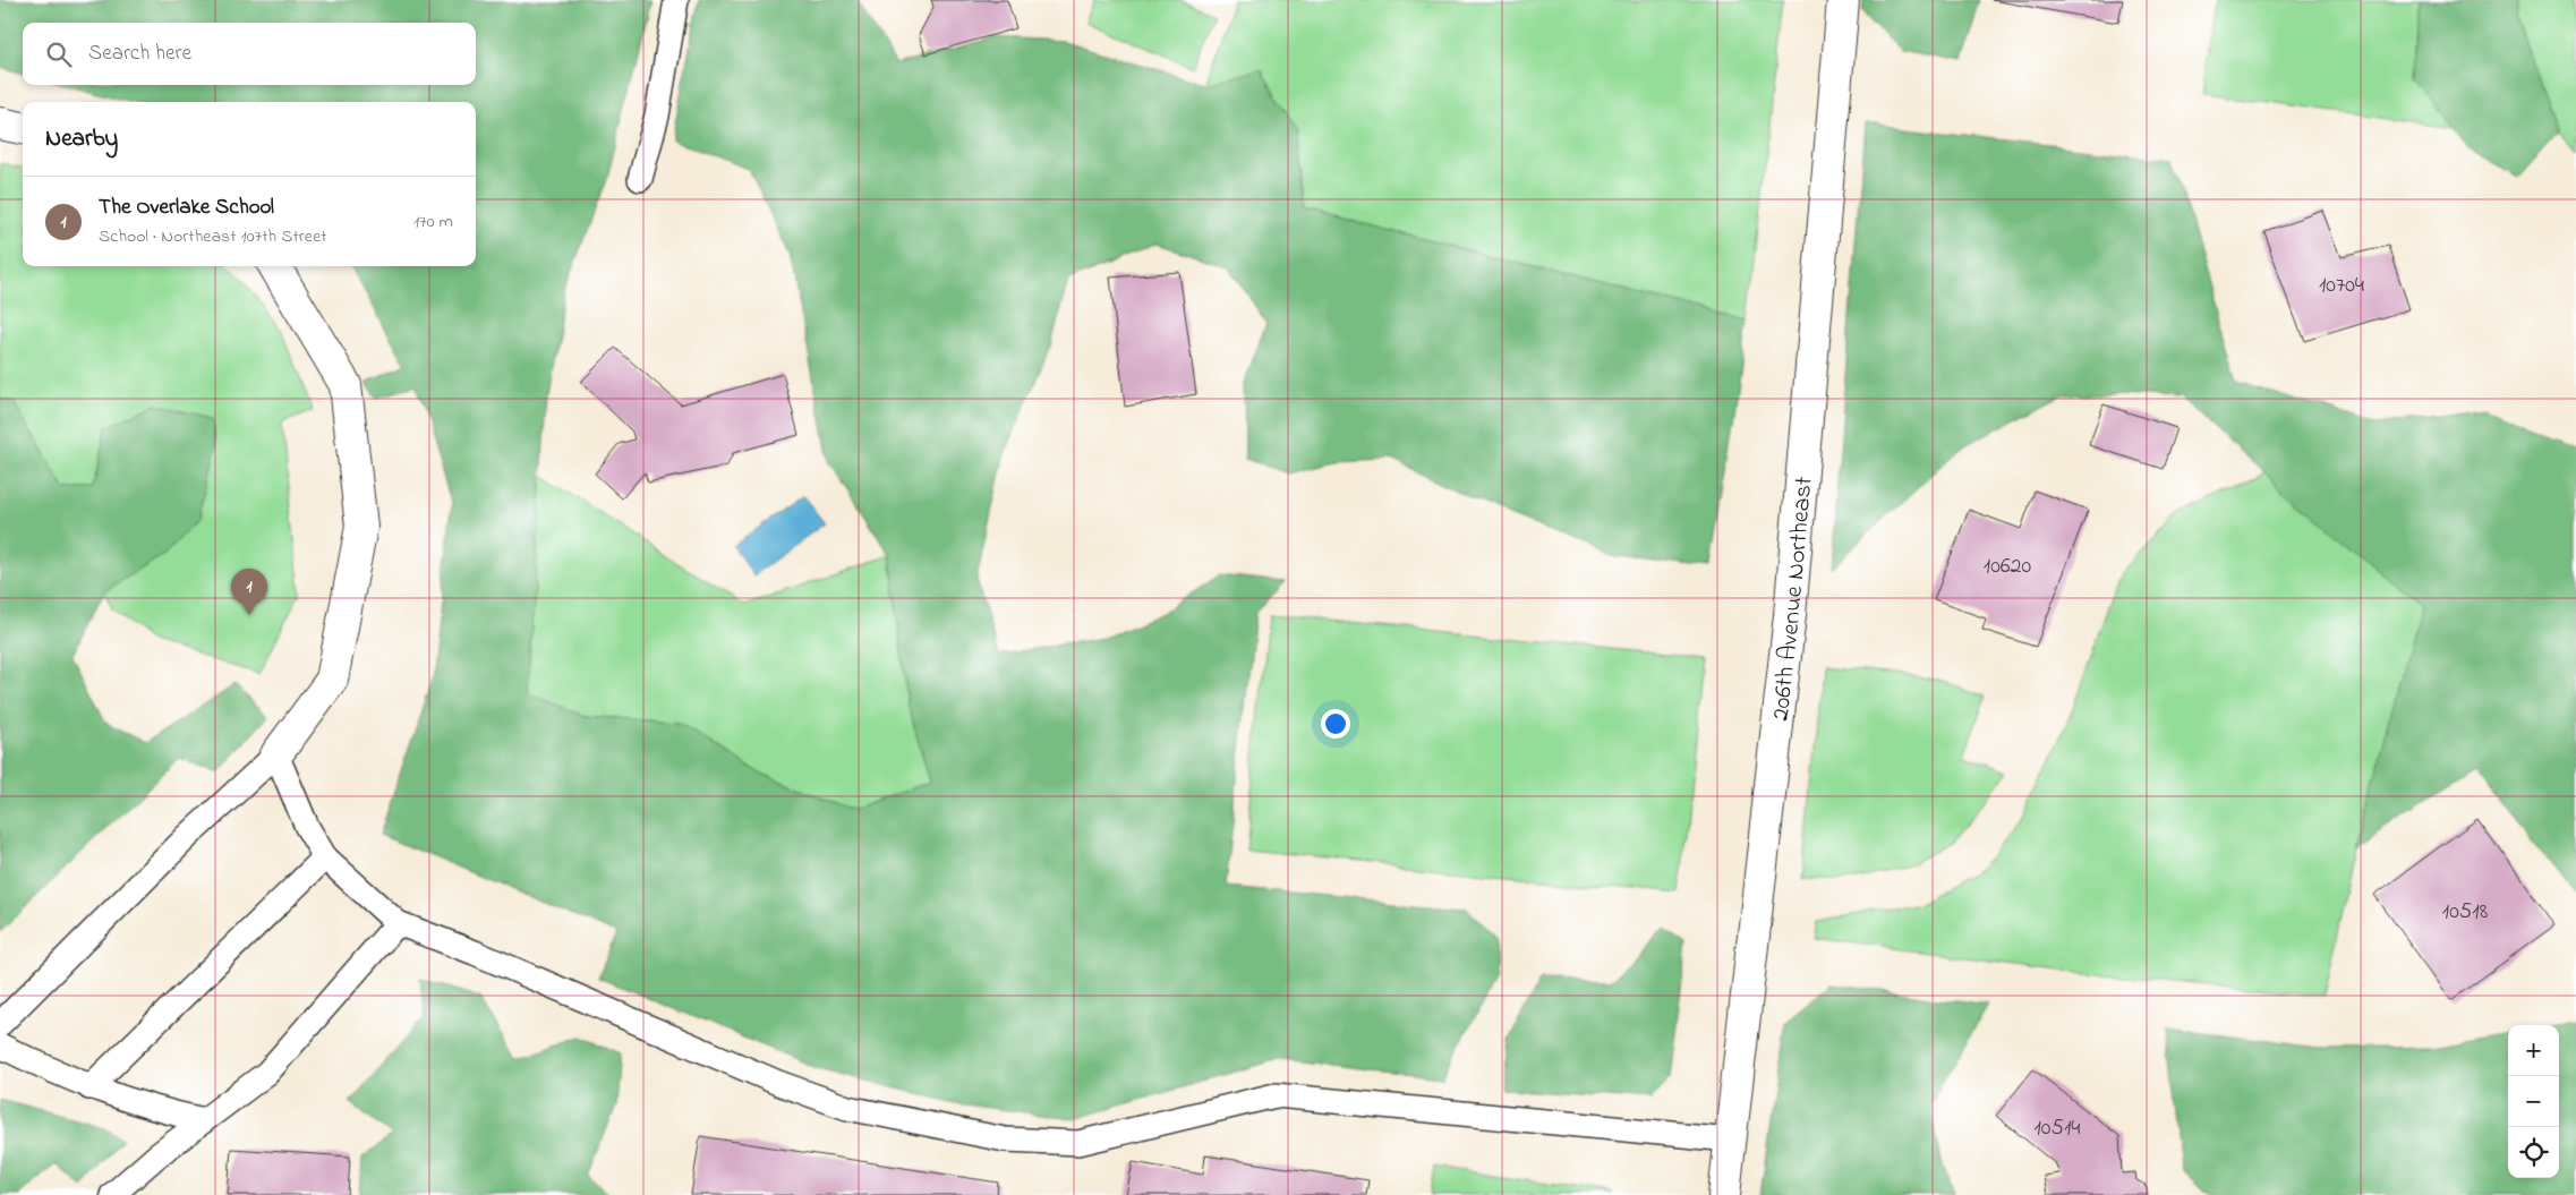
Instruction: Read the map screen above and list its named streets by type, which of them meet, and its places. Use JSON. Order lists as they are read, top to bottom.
{
  "streets": {
    "street": ["206th Avenue Northeast"]
  },
  "house_numbers": [
    "10704",
    "10620",
    "10518",
    "10514"
  ],
  "page": {
    "search": "Search here",
    "heading": "Nearby",
    "list": [
      {
        "mark": "1",
        "name": "The Overlake School",
        "note": "School · Northeast 107th Street",
        "value": "170 m"
      }
    ],
    "pins": "1",
    "map_buttons": ["+", "−"]
  }
}
